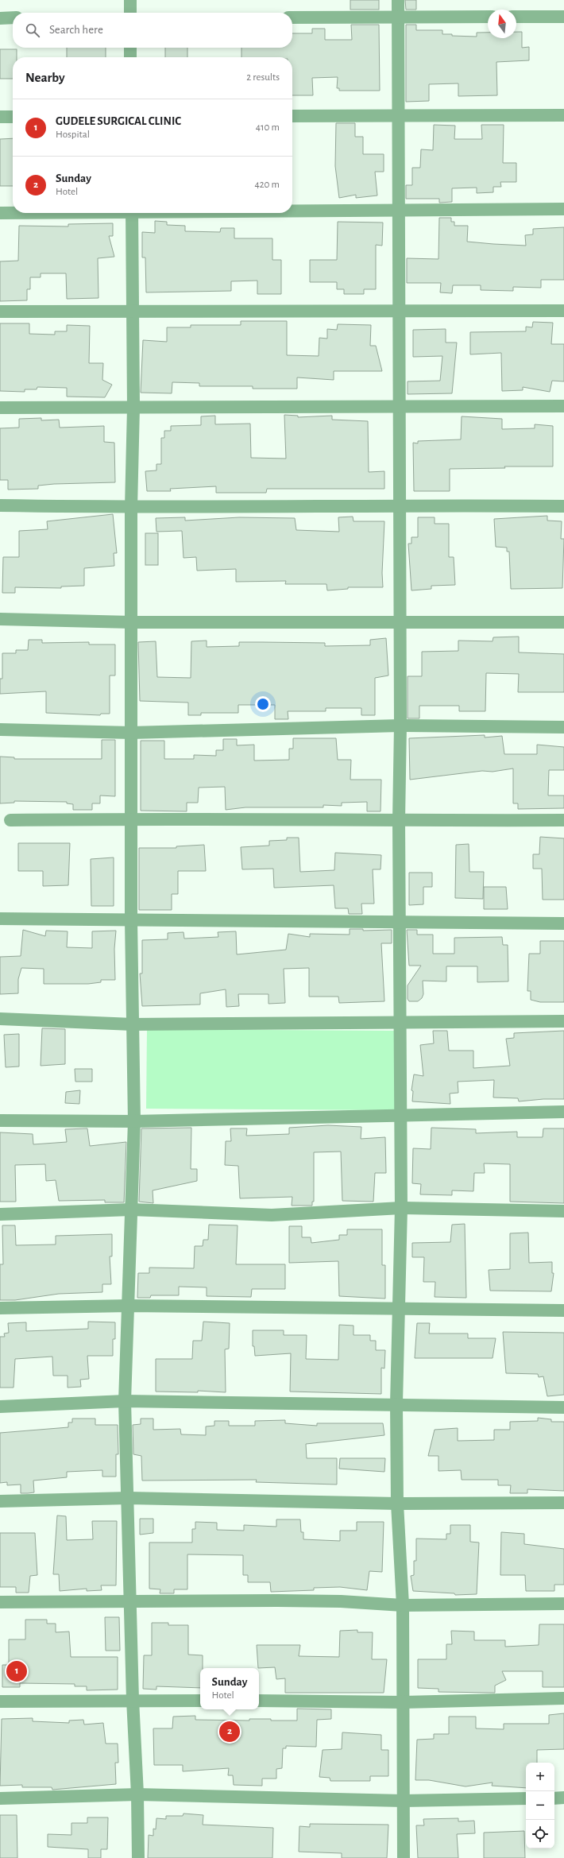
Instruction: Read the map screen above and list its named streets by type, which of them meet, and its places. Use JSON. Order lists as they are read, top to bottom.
{
  "north": "top",
  "page": {
    "search": "Search here",
    "heading": ["Nearby", "2 results"],
    "list": [
      {
        "mark": "1",
        "name": "GUDELE SURGICAL CLINIC",
        "note": "Hospital",
        "value": "410 m"
      },
      {
        "mark": "2",
        "name": "Sunday",
        "note": "Hotel",
        "value": "420 m"
      }
    ],
    "pins": ["1", "2"],
    "popup": ["Sunday", "Hotel"],
    "map_buttons": ["+", "−"]
  }
}
